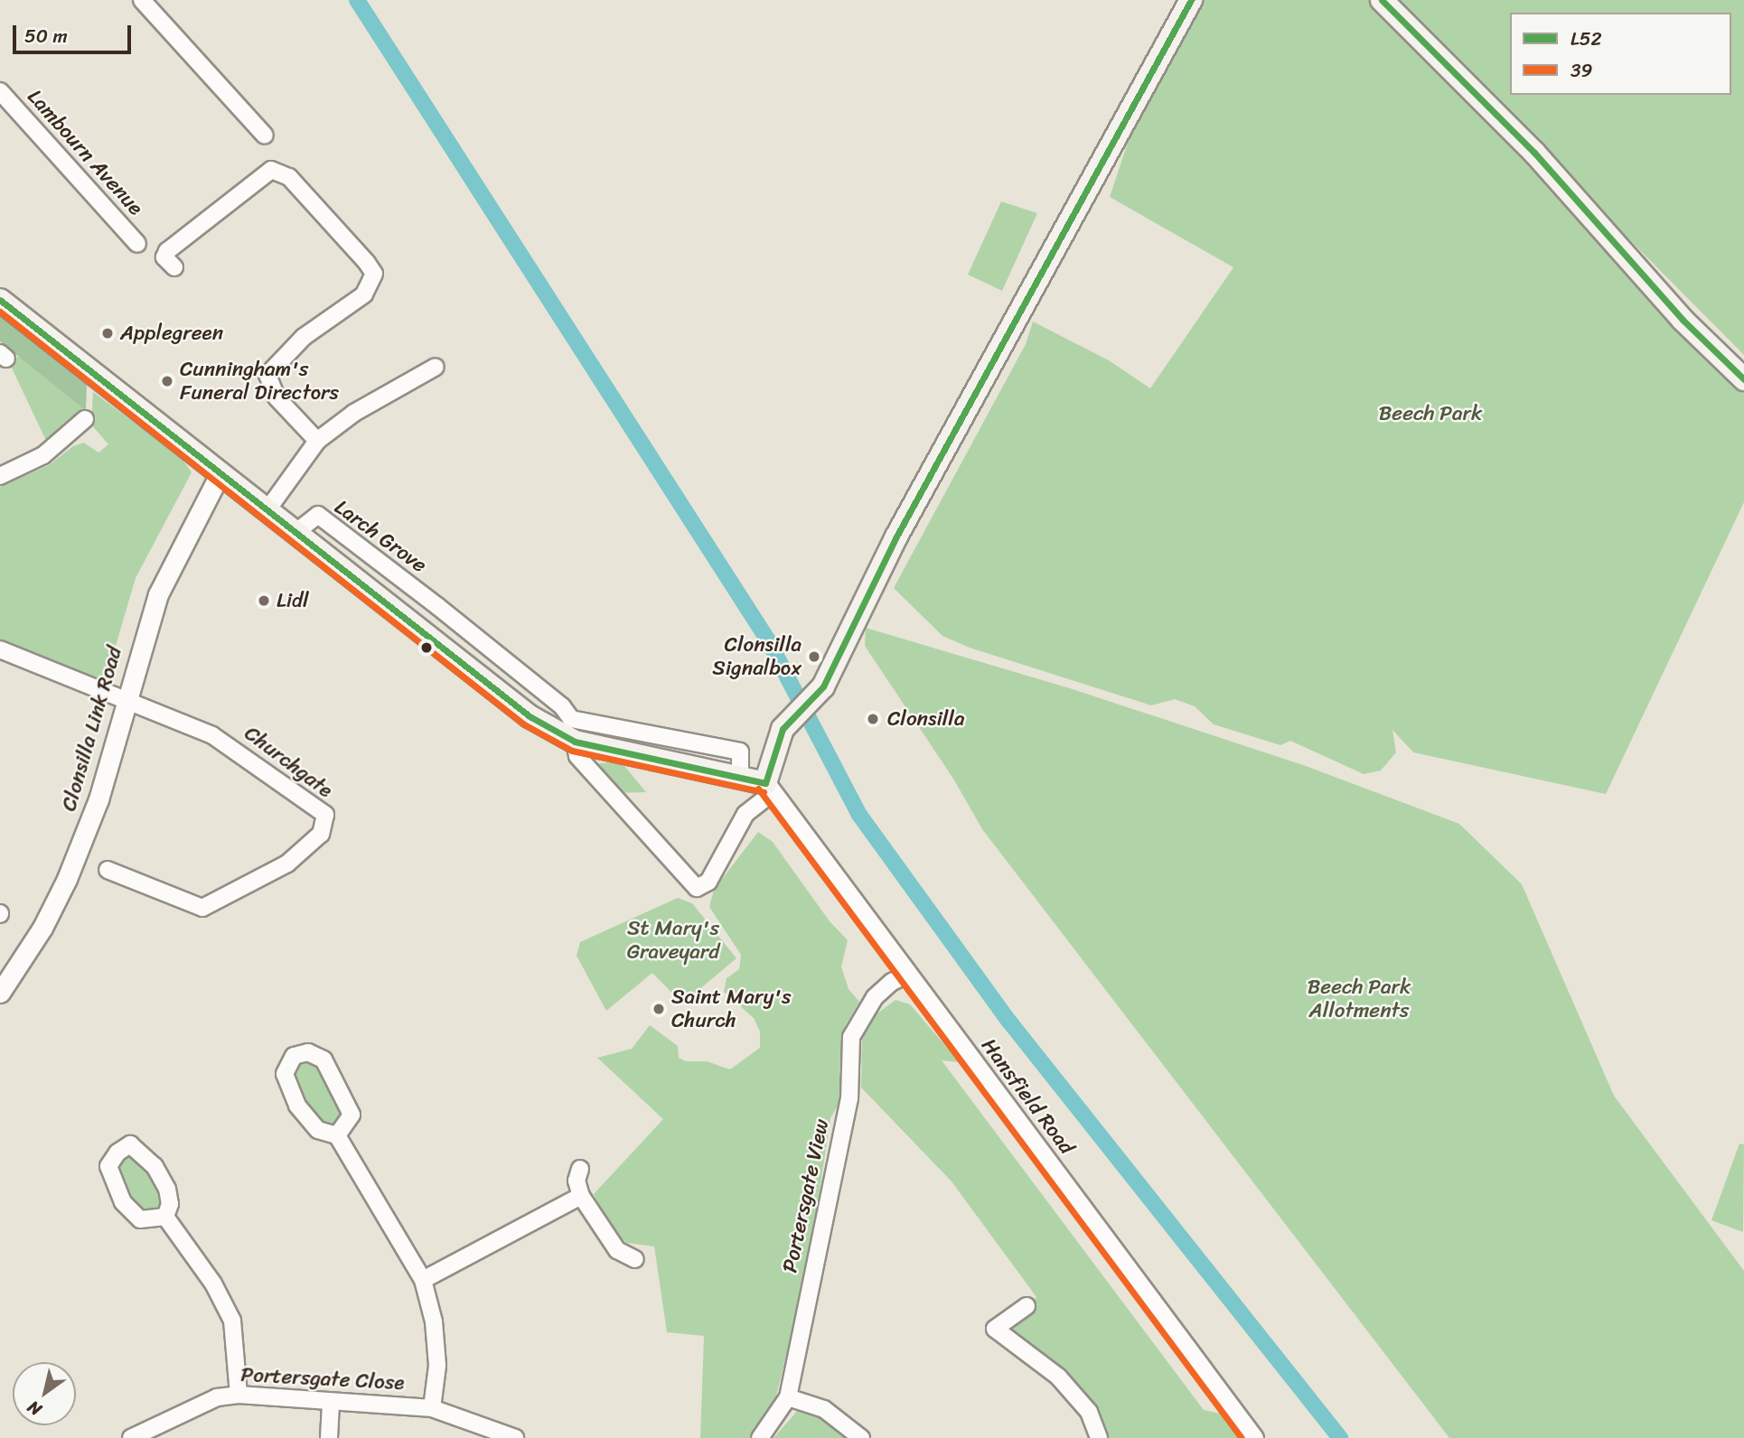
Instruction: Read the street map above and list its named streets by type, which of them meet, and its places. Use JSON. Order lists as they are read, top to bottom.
{
  "streets": {
    "street": [
      "Lambourn Avenue",
      "Larch Grove",
      "Clonsilla Link Road",
      "Churchgate",
      "Hansfield Road",
      "Portersgate View",
      "Portersgate Close"
    ]
  },
  "crossings": [
    ["Larch Grove", "Hansfield Road"],
    ["Clonsilla Link Road", "Churchgate"],
    ["Hansfield Road", "Portersgate View"]
  ],
  "parks": ["Beech Park", "St Mary's Graveyard", "Beech Park Allotments"],
  "places": [
    "Applegreen",
    "Cunningham's Funeral Directors",
    "Lidl",
    "Clonsilla Signalbox",
    "Clonsilla",
    "Saint Mary's Church"
  ],
  "lines": ["transit line L52", "transit line 39"],
  "legend": ["L52", "39"],
  "scale_bar": "50 m",
  "north": "bottom left"
}
